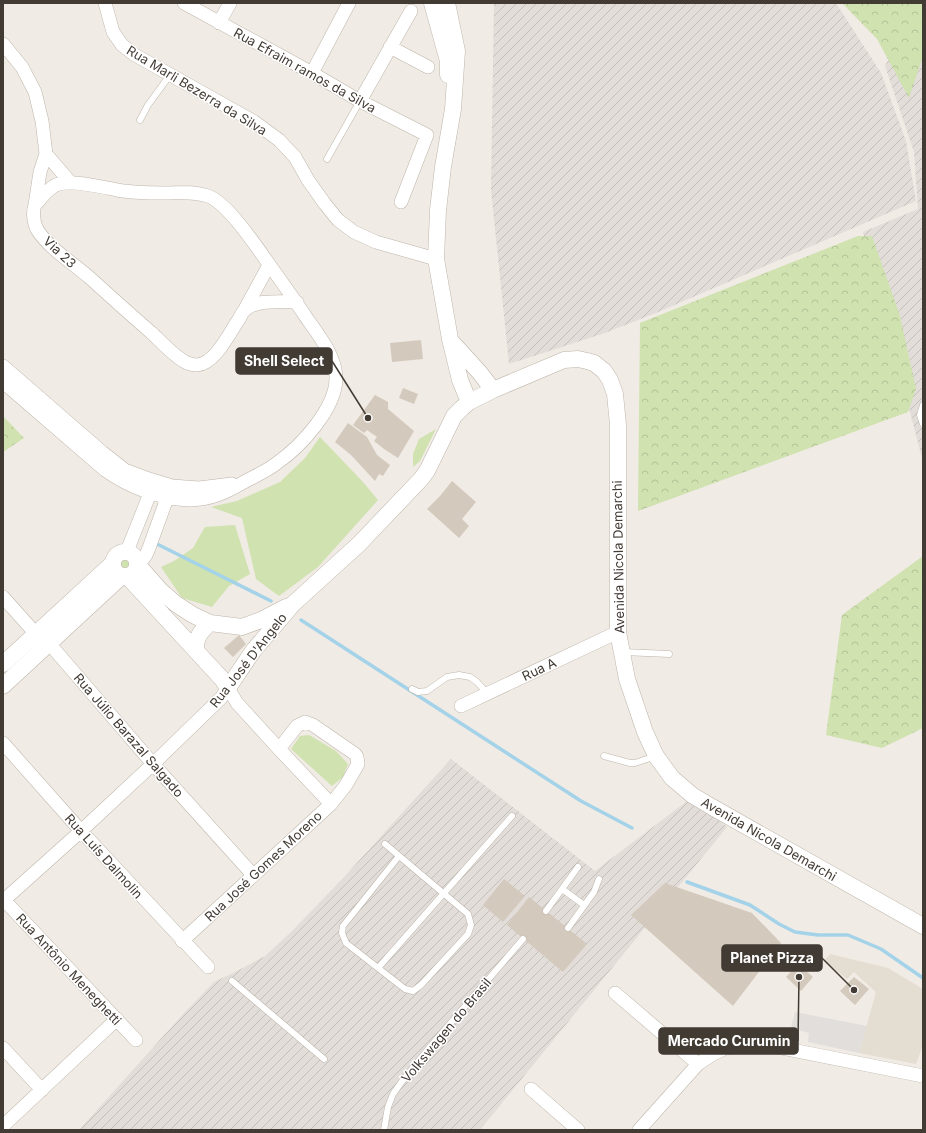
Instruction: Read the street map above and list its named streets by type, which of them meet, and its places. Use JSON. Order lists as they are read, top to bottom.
{
  "streets": {
    "street": [
      "Rua Efraim ramos da Silva",
      "Rua Marli Bezerra da Silva",
      "Via 23",
      "Avenida Nicola Demarchi",
      "Rua José D'Angelo",
      "Rua A",
      "Rua Júlio Barazal Salgado",
      "Rua Luís Dalmolin",
      "Rua José Gomes Moreno",
      "Rua Antônio Meneghetti"
    ],
    "lane": ["Volkswagen do Brasil"]
  },
  "crossings": [
    ["Avenida Nicola Demarchi", "Rua José D'Angelo"],
    ["Avenida Nicola Demarchi", "Rua A"],
    ["Rua José D'Angelo", "Rua Júlio Barazal Salgado"],
    ["Rua José D'Angelo", "Rua Luís Dalmolin"],
    ["Rua José D'Angelo", "Rua José Gomes Moreno"],
    ["Rua José D'Angelo", "Rua Antônio Meneghetti"],
    ["Rua Júlio Barazal Salgado", "Rua José Gomes Moreno"],
    ["Rua Luís Dalmolin", "Rua José Gomes Moreno"]
  ],
  "places": ["Shell Select", "Mercado Curumin", "Planet Pizza"]
}
